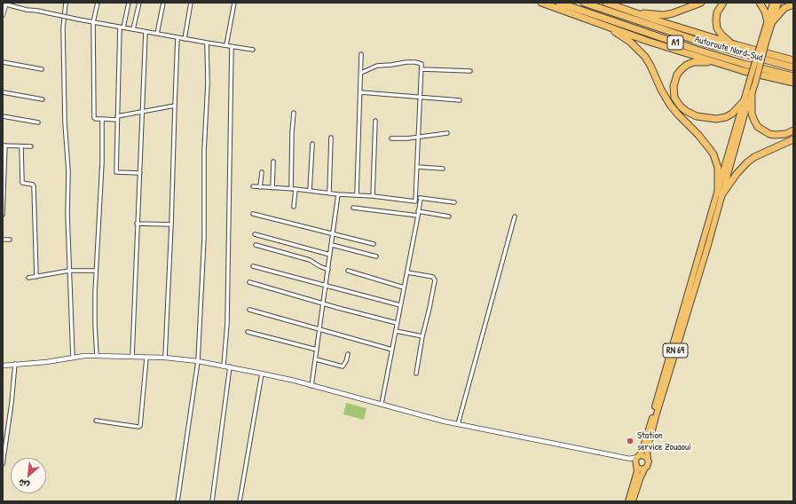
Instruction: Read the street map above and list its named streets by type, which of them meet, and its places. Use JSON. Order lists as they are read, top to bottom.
{
  "streets": {
    "highway": ["A1", "Autoroute Nord-Sud", "RN 69"]
  },
  "places": ["Station service Zouaoui"],
  "north": "bottom left"
}
